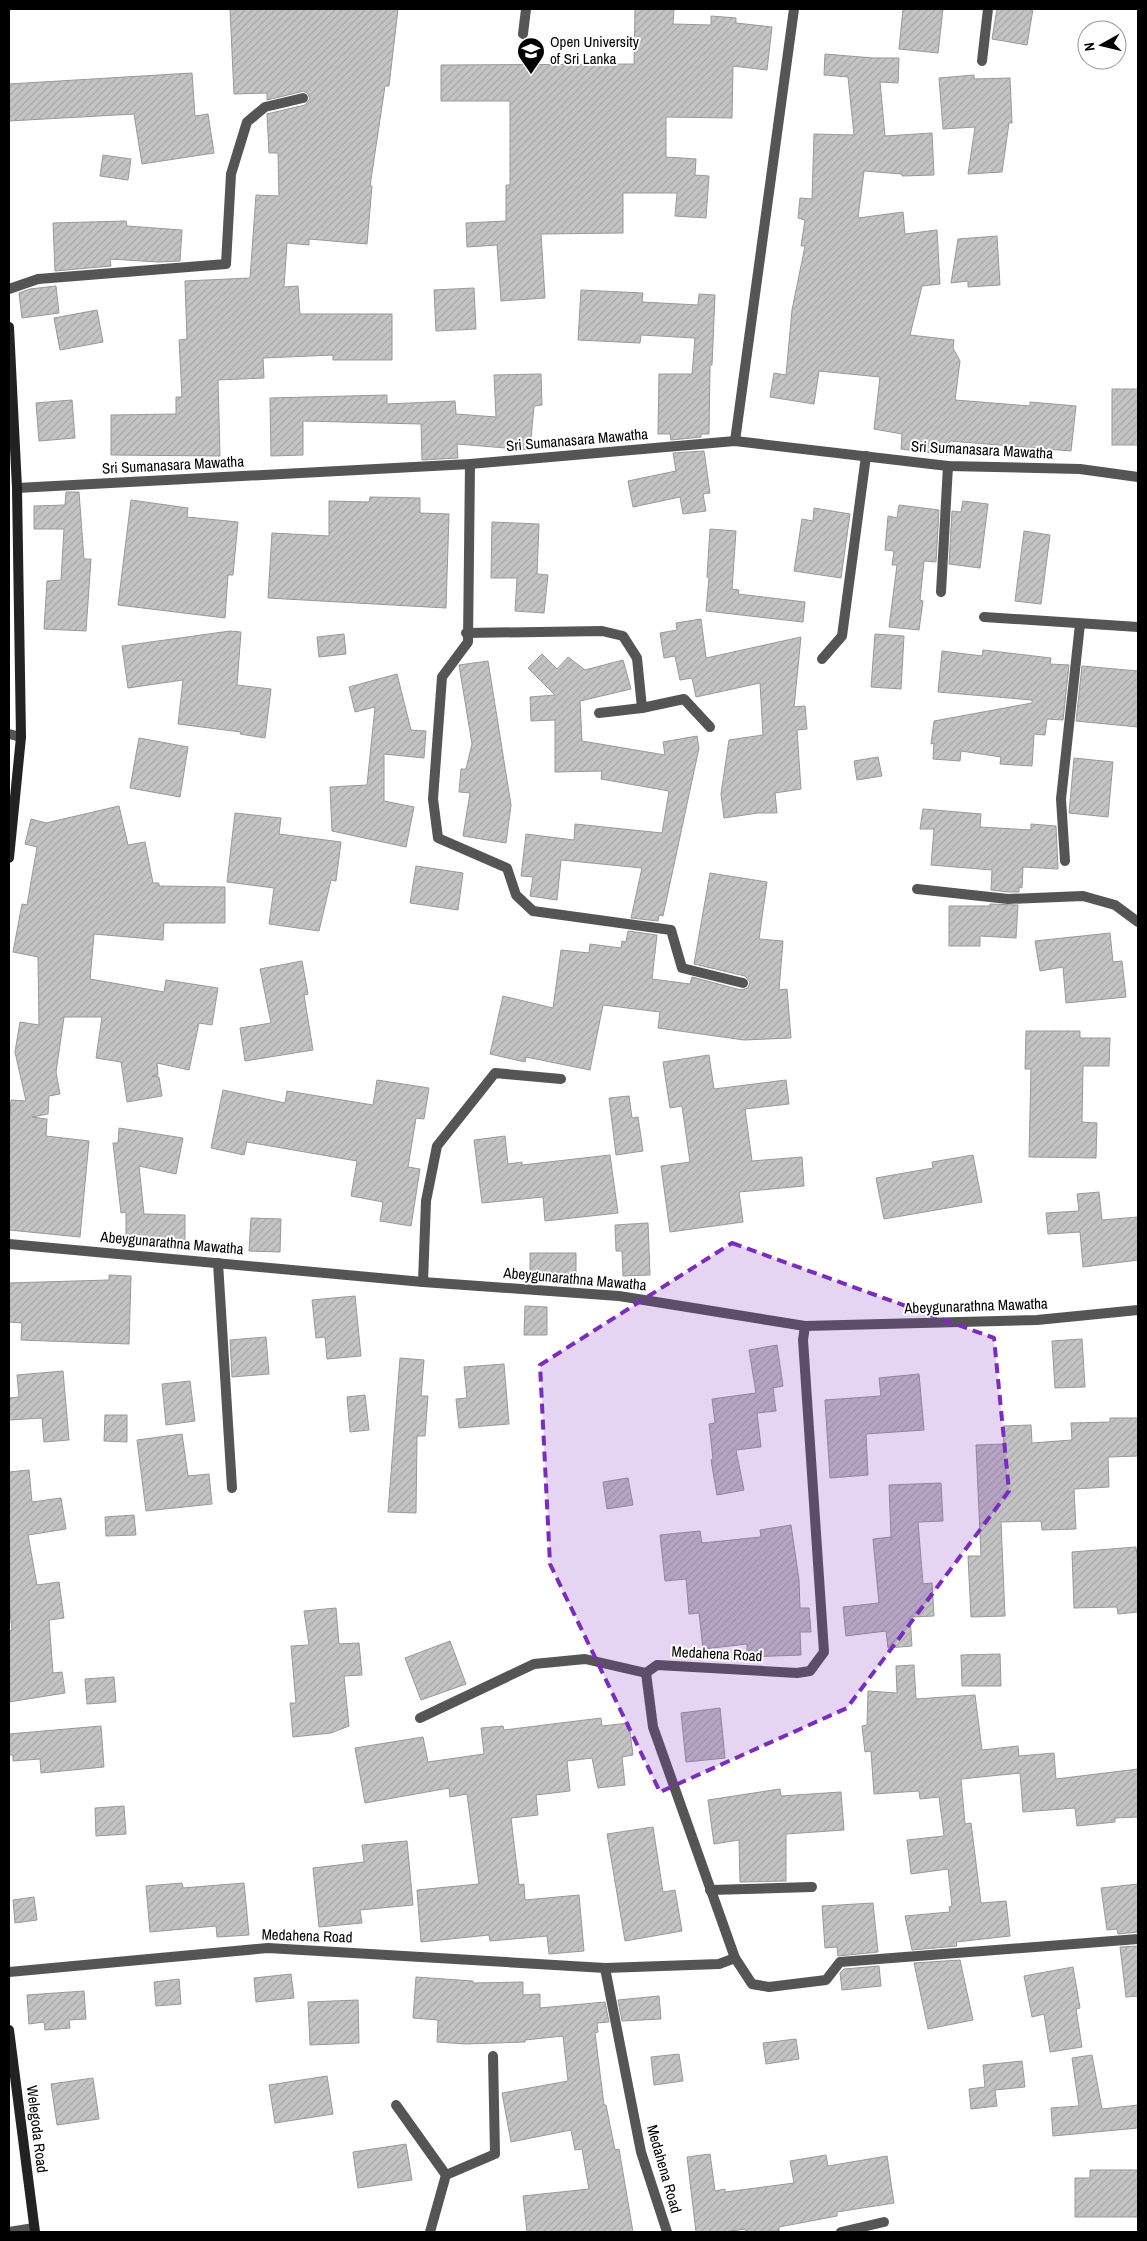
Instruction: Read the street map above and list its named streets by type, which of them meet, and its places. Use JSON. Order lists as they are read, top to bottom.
{
  "streets": {
    "street": [
      "Sri Sumanasara Mawatha",
      "Abeygunarathna Mawatha",
      "Medahena Road",
      "Welegoda Road"
    ]
  },
  "crossings": [
    ["Abeygunarathna Mawatha", "Medahena Road"]
  ],
  "places": {
    "school or university": ["Open University of Sri Lanka"]
  },
  "north": "left"
}
